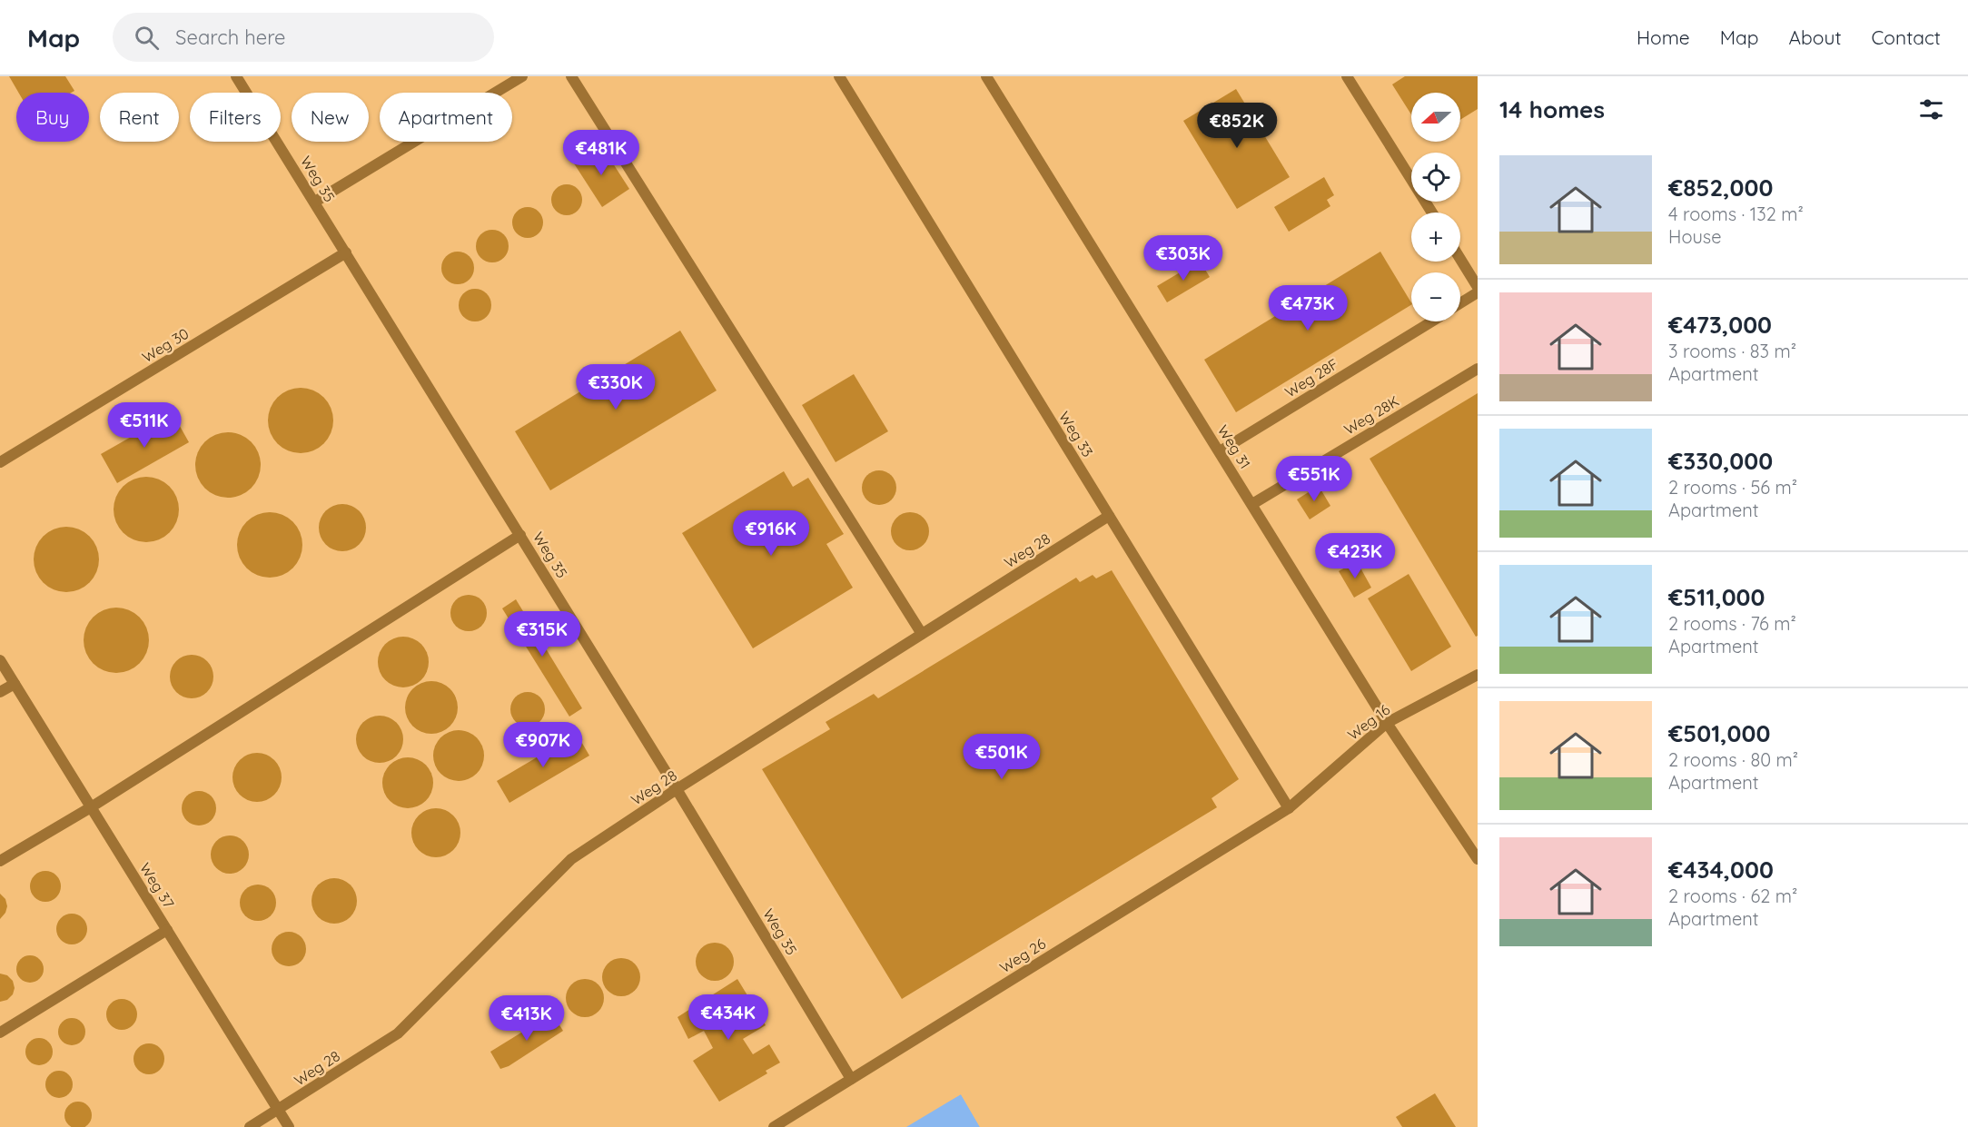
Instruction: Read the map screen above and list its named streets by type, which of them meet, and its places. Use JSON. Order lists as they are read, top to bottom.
{
  "streets": {
    "lane": [
      "Weg 35",
      "Weg 30",
      "Weg 28F",
      "Weg 28K",
      "Weg 33",
      "Weg 31",
      "Weg 28",
      "Weg 16",
      "Weg 37",
      "Weg 26"
    ]
  },
  "crossings": [
    ["Weg 35", "Weg 30"],
    ["Weg 35", "Weg 28"],
    ["Weg 35", "Weg 26"],
    ["Weg 28F", "Weg 31"],
    ["Weg 28K", "Weg 31"],
    ["Weg 33", "Weg 28"],
    ["Weg 33", "Weg 16"],
    ["Weg 33", "Weg 26"],
    ["Weg 31", "Weg 16"],
    ["Weg 28", "Weg 37"],
    ["Weg 16", "Weg 26"]
  ],
  "north": "left",
  "page": {
    "header": "Map",
    "search": "Search here",
    "nav": [
      "Home",
      "Map",
      "About",
      "Contact"
    ],
    "heading": "14 homes",
    "map_buttons": ["+", "−"],
    "chip": [
      "Buy",
      "Rent",
      "Filters",
      "New",
      "Apartment"
    ],
    "price": [
      "€852K",
      "€481K",
      "€303K",
      "€473K",
      "€330K",
      "€511K",
      "€551K",
      "€916K",
      "€423K",
      "€315K",
      "€907K",
      "€501K",
      "€434K",
      "€413K"
    ],
    "list": [
      {
        "name": "€852,000",
        "note": "4 rooms · 132 m² · House"
      },
      {
        "name": "€473,000",
        "note": "3 rooms · 83 m² · Apartment"
      },
      {
        "name": "€330,000",
        "note": "2 rooms · 56 m² · Apartment"
      },
      {
        "name": "€511,000",
        "note": "2 rooms · 76 m² · Apartment"
      },
      {
        "name": "€501,000",
        "note": "2 rooms · 80 m² · Apartment"
      },
      {
        "name": "€434,000",
        "note": "2 rooms · 62 m² · Apartment"
      }
    ]
  }
}
